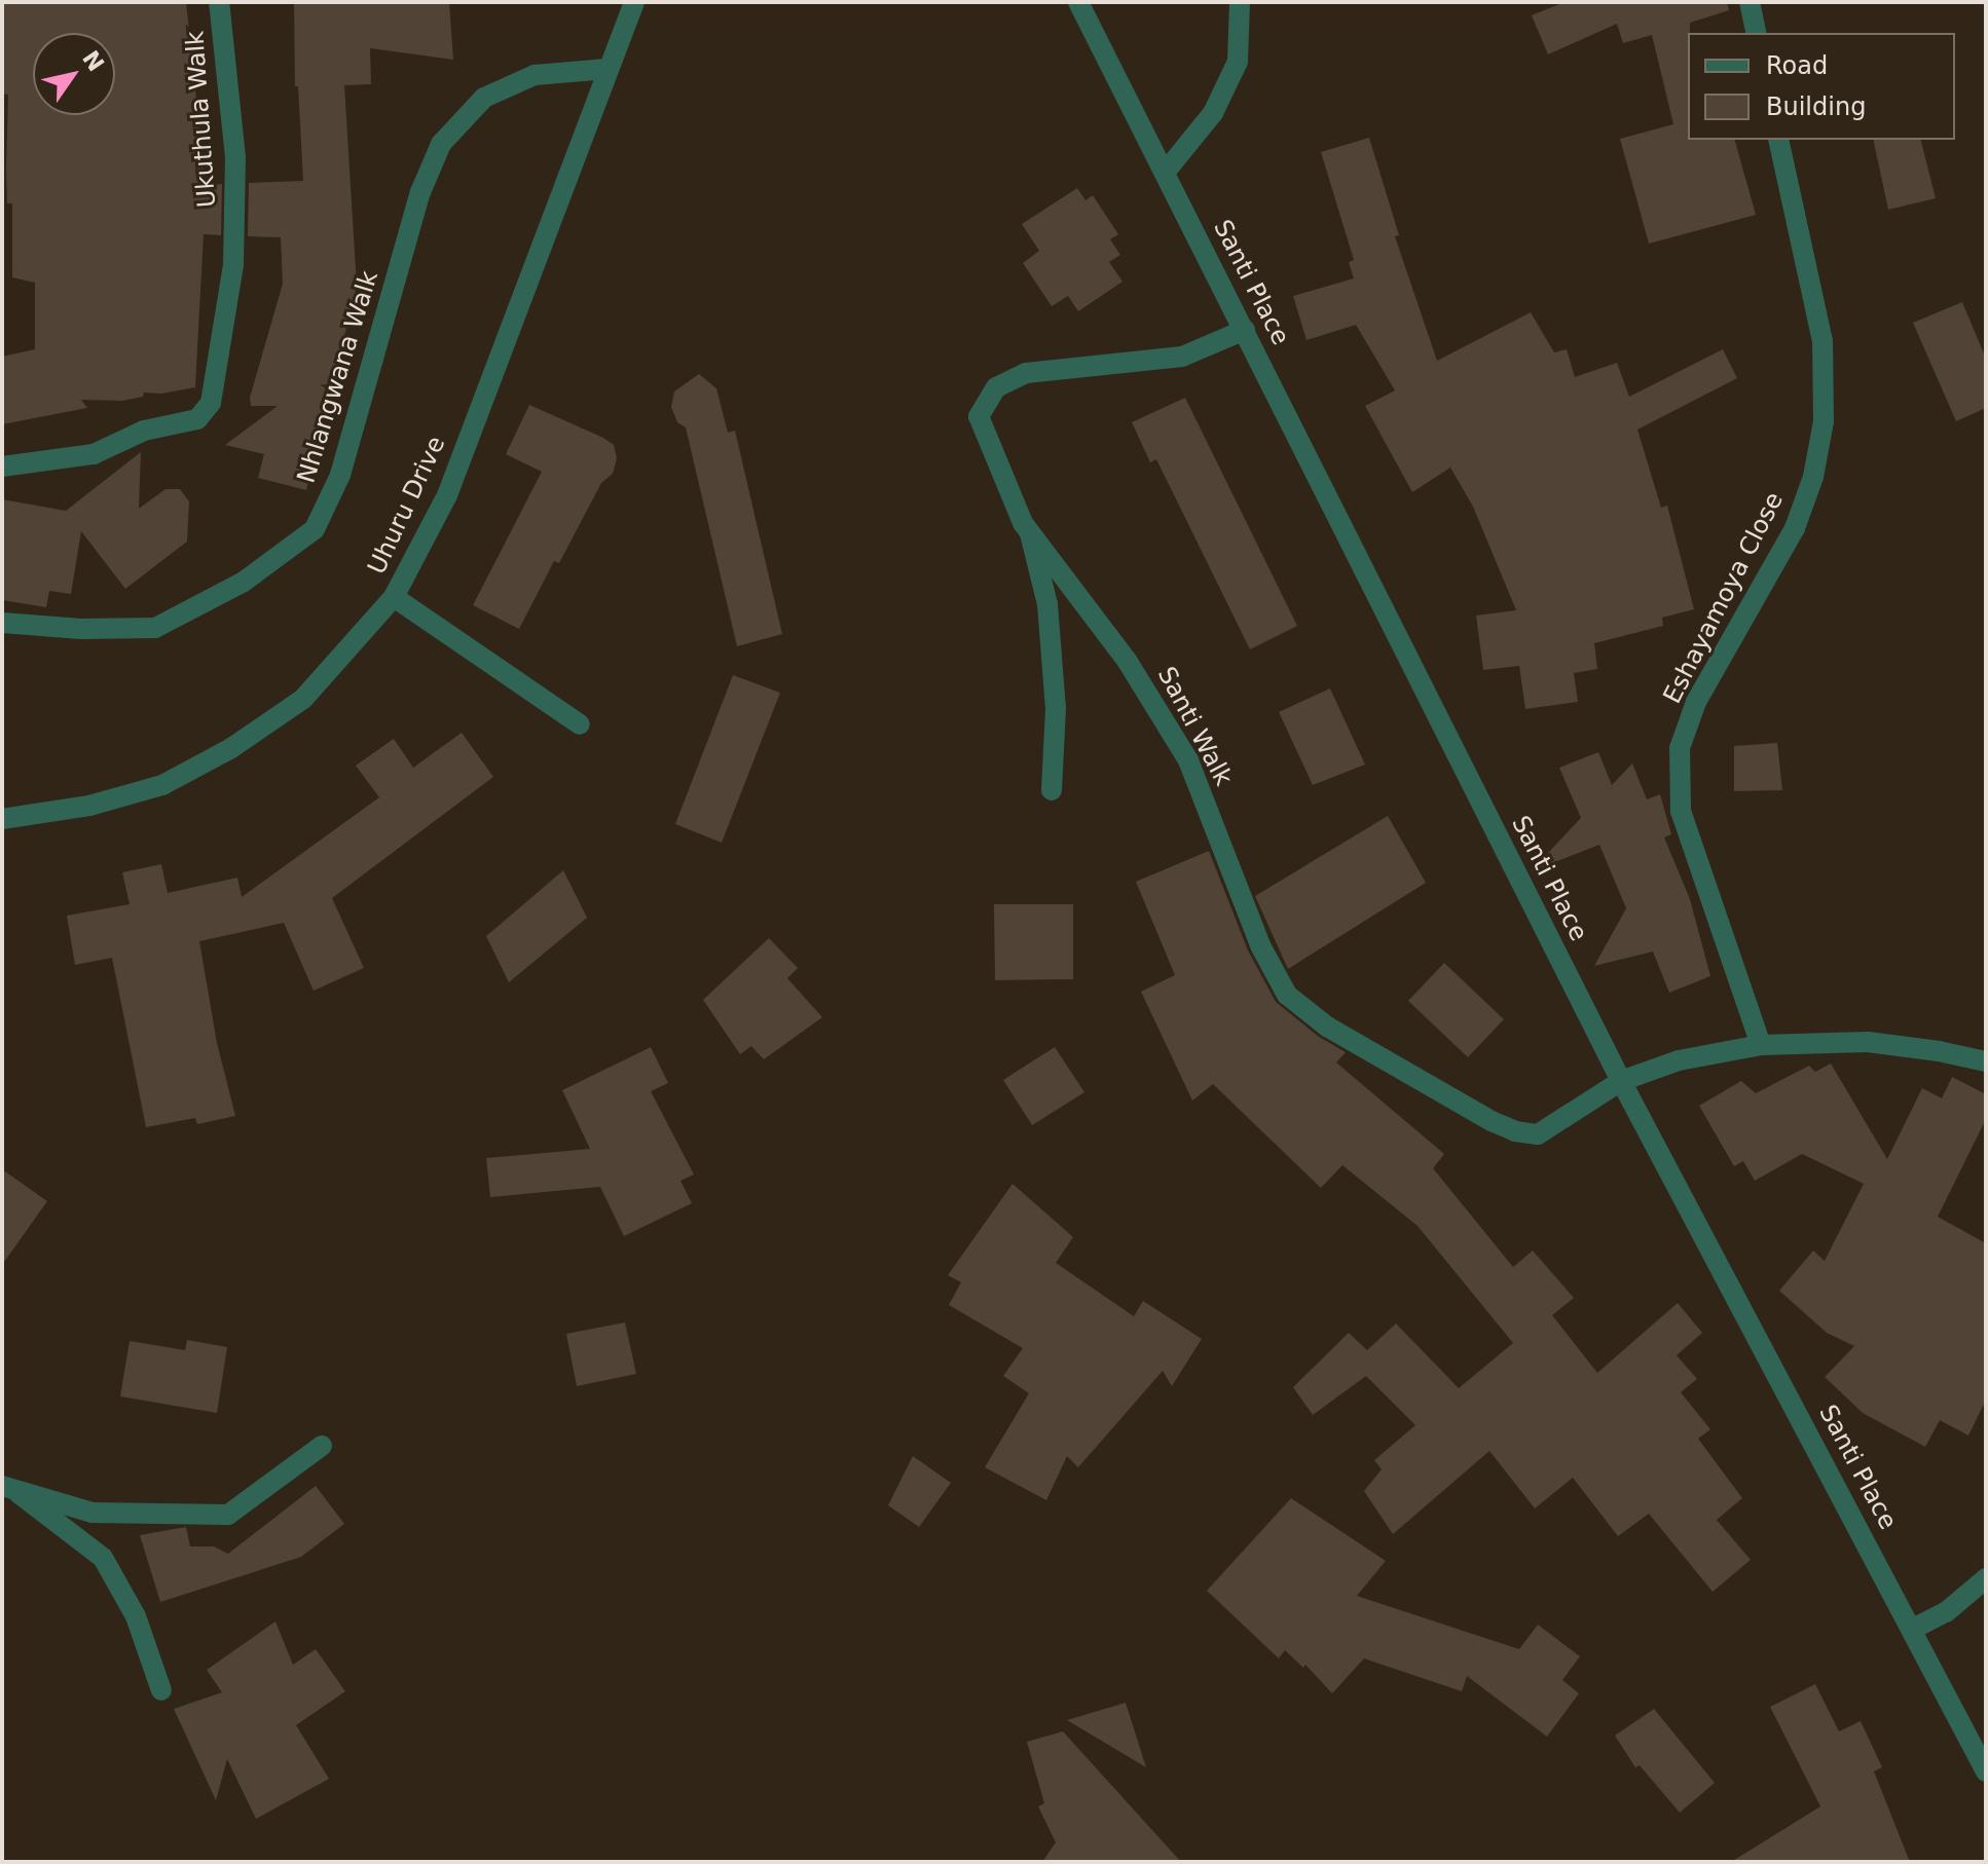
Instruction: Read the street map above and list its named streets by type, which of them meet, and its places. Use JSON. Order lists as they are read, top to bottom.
{
  "streets": {
    "street": [
      "Ukuthula Walk",
      "Santi Place",
      "Nhlangwana Walk",
      "Uhuru Drive",
      "Eshayamoya Close",
      "Santi Walk"
    ]
  },
  "crossings": [
    ["Santi Place", "Santi Walk"],
    ["Nhlangwana Walk", "Uhuru Drive"],
    ["Eshayamoya Close", "Santi Walk"]
  ],
  "legend": ["Road", "Building"],
  "north": "top right"
}
